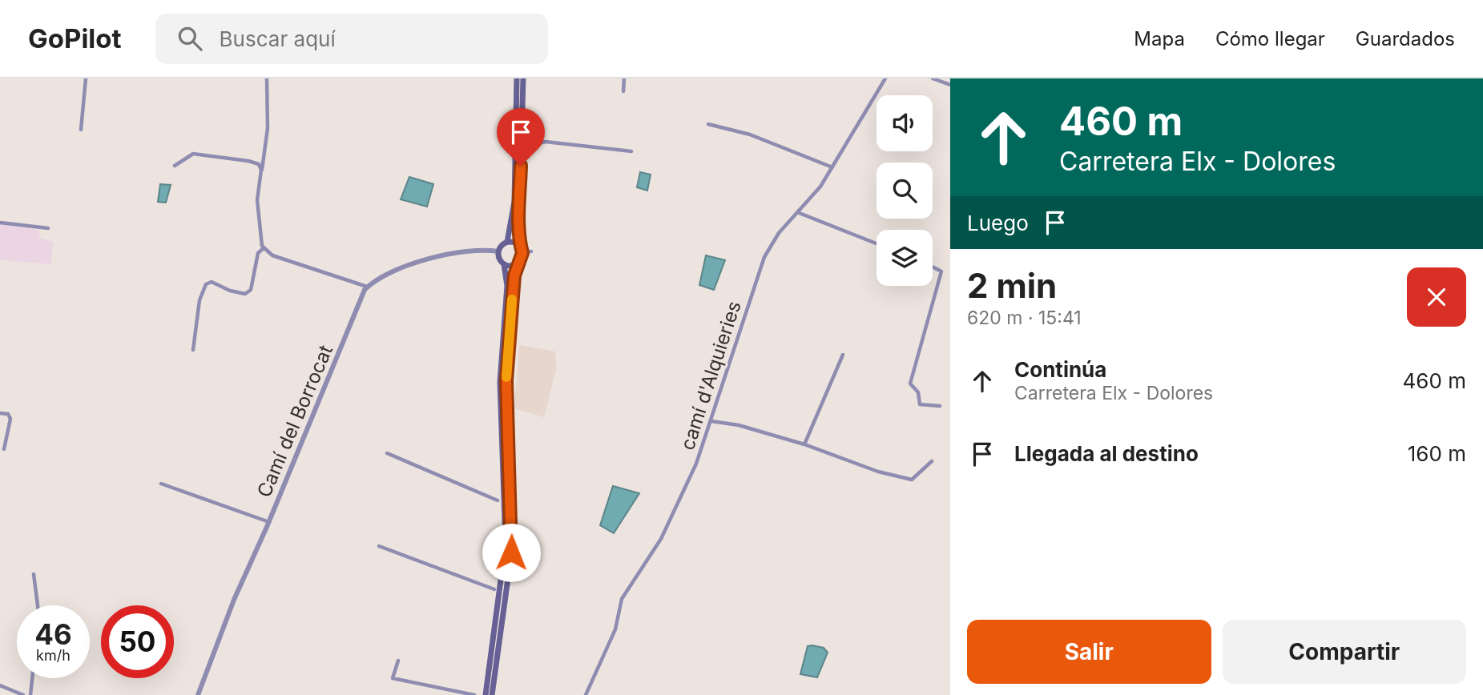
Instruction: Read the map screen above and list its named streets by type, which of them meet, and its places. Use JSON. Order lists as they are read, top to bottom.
{
  "streets": {
    "street": ["camí d'Alquieries", "Camí del Borrocat"]
  },
  "page": {
    "header": "GoPilot",
    "search": "Buscar aquí",
    "nav": ["Mapa", "Cómo llegar", "Guardados"],
    "turn": ["460 m", "Carretera Elx - Dolores"],
    "then": "Luego",
    "heading": ["2 min", "620 m · 15:41"],
    "list": [
      {
        "name": "Continúa",
        "note": "Carretera Elx - Dolores",
        "value": "460 m"
      },
      {
        "name": "Llegada al destino",
        "value": "160 m"
      }
    ],
    "speed": "46 km/h",
    "limit": "50",
    "buttons": ["Salir", "Compartir"]
  }
}
